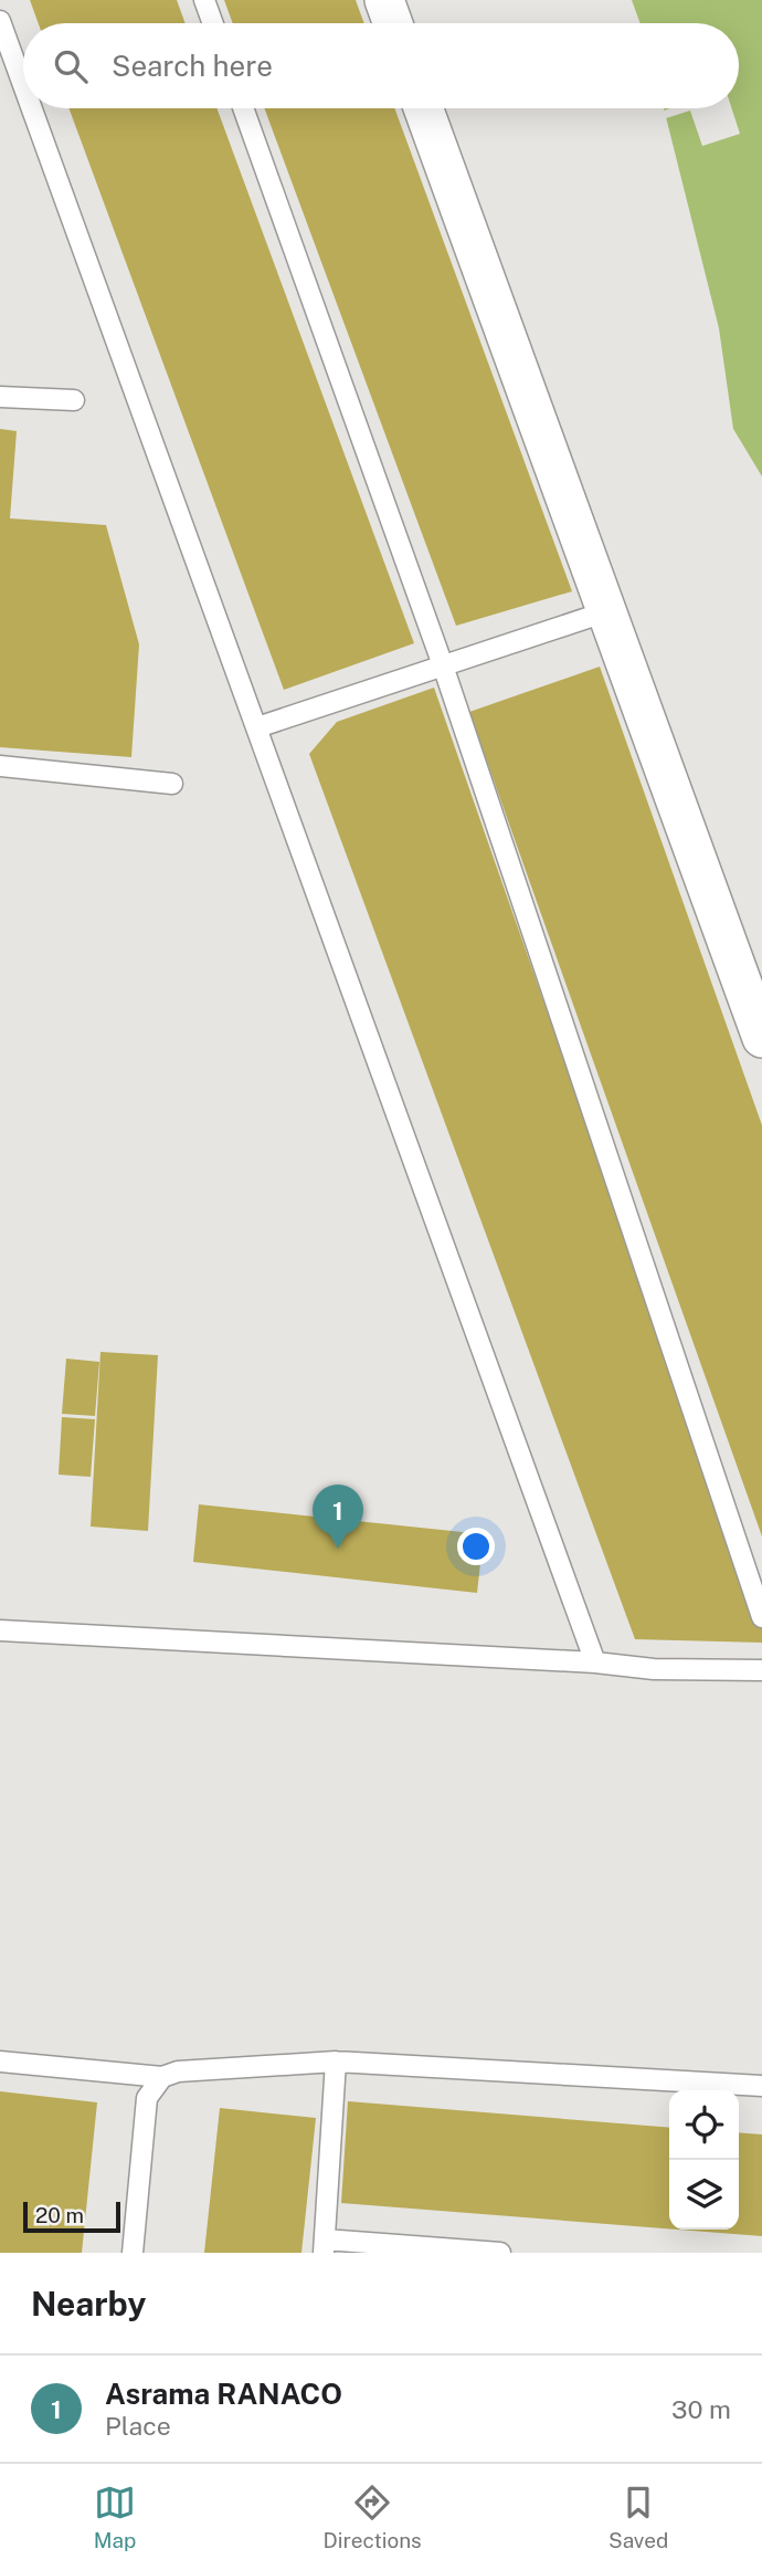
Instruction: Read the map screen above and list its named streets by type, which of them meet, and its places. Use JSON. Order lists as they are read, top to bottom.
{
  "scale_bar": "20 m",
  "page": {
    "search": "Search here",
    "pins": "1",
    "scale": "20 m",
    "heading": "Nearby",
    "list": [
      {
        "mark": "1",
        "name": "Asrama RANACO",
        "note": "Place",
        "value": "30 m"
      }
    ],
    "nav": ["Map", "Directions", "Saved"]
  }
}
